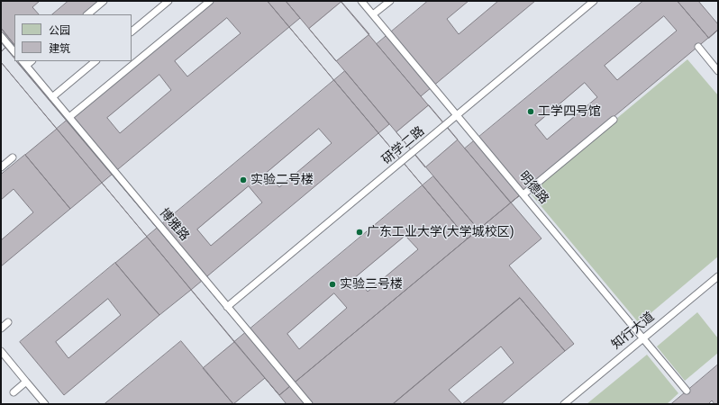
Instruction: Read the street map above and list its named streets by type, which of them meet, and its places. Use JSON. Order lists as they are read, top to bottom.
{
  "streets": {
    "lane": [
      "研学二路",
      "明德路",
      "博雅路",
      "知行大道"
    ]
  },
  "crossings": [
    ["研学二路", "明德路"],
    ["研学二路", "博雅路"],
    ["明德路", "知行大道"]
  ],
  "places": [
    "工学四号馆",
    "实验二号楼",
    "广东工业大学(大学城校区)",
    "实验三号楼"
  ],
  "legend": ["公园", "建筑"]
}
